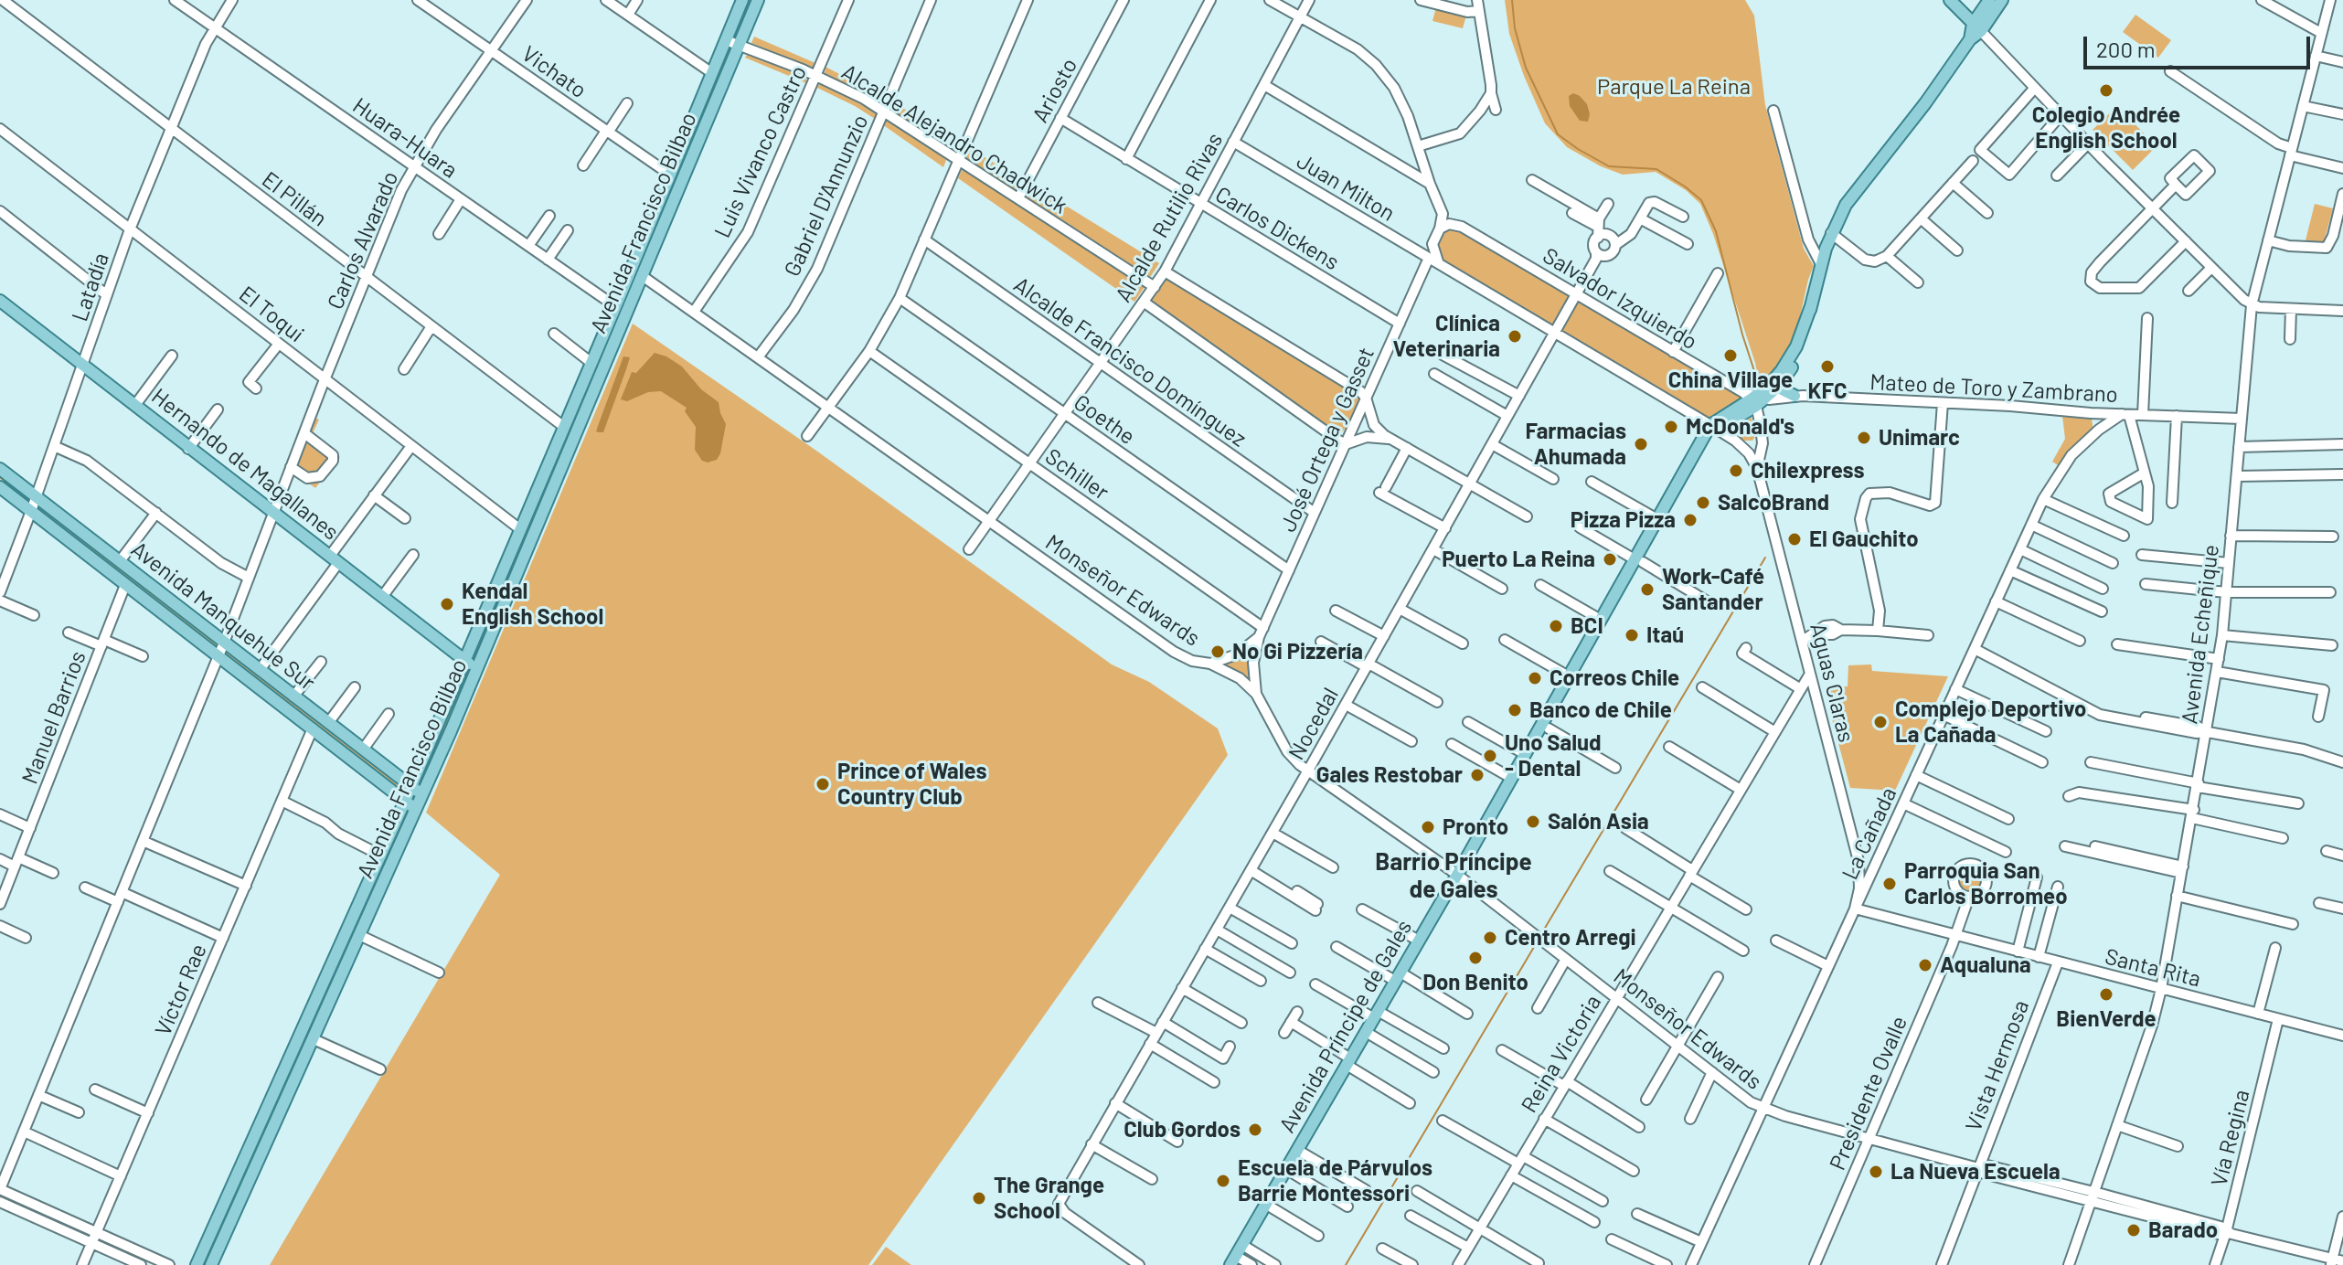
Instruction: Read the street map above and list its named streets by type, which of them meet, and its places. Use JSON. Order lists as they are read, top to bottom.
{
  "streets": {
    "main road": [
      "Avenida Francisco Bilbao",
      "Hernando de Magallanes",
      "Avenida Manquehue Sur",
      "Avenida Príncipe de Gales"
    ],
    "street": [
      "Vichato",
      "Ariosto",
      "Huara-Huara",
      "Alcalde Alejandro Chadwick",
      "Luis Vivanco Castro",
      "Juan Milton",
      "Gabriel D'Annunzio",
      "El Pillán",
      "Alcalde Rutilio Rivas",
      "Carlos Dickens",
      "Carlos Alvarado",
      "Latadía",
      "Salvador Izquierdo",
      "El Toqui",
      "Alcalde Francisco Domínguez",
      "Mateo de Toro y Zambrano",
      "Goethe",
      "José Ortega y Gasset",
      "Schiller",
      "Monseñor Edwards",
      "Avenida Echeñique",
      "Aguas Claras",
      "Manuel Barrios",
      "Nocedal",
      "La Cañada",
      "Santa Rita",
      "Víctor Rae",
      "Reina Victoria",
      "Vista Hermosa",
      "Presidente Ovalle",
      "Vía Regina"
    ]
  },
  "crossings": [
    ["Vichato", "Avenida Francisco Bilbao"],
    ["Vichato", "Carlos Alvarado"],
    ["Ariosto", "Alcalde Alejandro Chadwick"],
    ["Ariosto", "Carlos Dickens"],
    ["Huara-Huara", "Avenida Francisco Bilbao"],
    ["Huara-Huara", "Carlos Alvarado"],
    ["Huara-Huara", "Latadía"],
    ["Alcalde Alejandro Chadwick", "Luis Vivanco Castro"],
    ["Alcalde Alejandro Chadwick", "Gabriel D'Annunzio"],
    ["Alcalde Alejandro Chadwick", "Alcalde Rutilio Rivas"],
    ["Alcalde Alejandro Chadwick", "Avenida Francisco Bilbao"],
    ["Luis Vivanco Castro", "Monseñor Edwards"],
    ["Juan Milton", "Alcalde Rutilio Rivas"],
    ["Juan Milton", "José Ortega y Gasset"],
    ["Gabriel D'Annunzio", "Monseñor Edwards"],
    ["El Pillán", "Avenida Francisco Bilbao"],
    ["El Pillán", "Carlos Alvarado"],
    ["El Pillán", "Latadía"],
    ["Alcalde Rutilio Rivas", "Carlos Dickens"],
    ["Alcalde Rutilio Rivas", "Salvador Izquierdo"],
    ["Alcalde Rutilio Rivas", "Alcalde Francisco Domínguez"],
    ["Alcalde Rutilio Rivas", "Goethe"],
    ["Alcalde Rutilio Rivas", "Schiller"],
    ["Alcalde Rutilio Rivas", "Monseñor Edwards"],
    ["Avenida Francisco Bilbao", "El Toqui"],
    ["Avenida Francisco Bilbao", "Hernando de Magallanes"],
    ["Avenida Francisco Bilbao", "Monseñor Edwards"],
    ["Avenida Francisco Bilbao", "Avenida Manquehue Sur"],
    ["Carlos Dickens", "José Ortega y Gasset"],
    ["Carlos Alvarado", "El Toqui"],
    ["Carlos Alvarado", "Hernando de Magallanes"],
    ["Carlos Alvarado", "Avenida Manquehue Sur"],
    ["Latadía", "El Toqui"],
    ["Latadía", "Hernando de Magallanes"],
    ["Latadía", "Avenida Manquehue Sur"],
    ["Salvador Izquierdo", "Mateo de Toro y Zambrano"],
    ["Salvador Izquierdo", "Aguas Claras"],
    ["Salvador Izquierdo", "Nocedal"],
    ["Alcalde Francisco Domínguez", "José Ortega y Gasset"],
    ["Mateo de Toro y Zambrano", "Avenida Echeñique"],
    ["Mateo de Toro y Zambrano", "Aguas Claras"],
    ["Mateo de Toro y Zambrano", "La Cañada"],
    ["Goethe", "José Ortega y Gasset"],
    ["José Ortega y Gasset", "Schiller"],
    ["José Ortega y Gasset", "Monseñor Edwards"],
    ["Monseñor Edwards", "Avenida Echeñique"],
    ["Monseñor Edwards", "Nocedal"],
    ["Monseñor Edwards", "La Cañada"],
    ["Monseñor Edwards", "Avenida Príncipe de Gales"],
    ["Monseñor Edwards", "Reina Victoria"],
    ["Monseñor Edwards", "Vista Hermosa"],
    ["Monseñor Edwards", "Presidente Ovalle"],
    ["Monseñor Edwards", "Vía Regina"],
    ["Avenida Manquehue Sur", "Manuel Barrios"],
    ["Avenida Manquehue Sur", "Víctor Rae"],
    ["Avenida Echeñique", "Santa Rita"],
    ["Aguas Claras", "La Cañada"],
    ["Aguas Claras", "Santa Rita"],
    ["Aguas Claras", "Avenida Príncipe de Gales"],
    ["Aguas Claras", "Reina Victoria"],
    ["La Cañada", "Santa Rita"],
    ["Santa Rita", "Vista Hermosa"],
    ["Santa Rita", "Presidente Ovalle"],
    ["Santa Rita", "Vía Regina"]
  ],
  "districts": ["Barrio Príncipe de Gales"],
  "parks": ["Parque La Reina"],
  "places": [
    "Colegio Andrée English School",
    "Clínica Veterinaria",
    "China Village",
    "KFC",
    "McDonald's",
    "Unimarc",
    "Farmacias Ahumada",
    "Chilexpress",
    "SalcoBrand",
    "Pizza Pizza",
    "El Gauchito",
    "Puerto La Reina",
    "Work-Café Santander",
    "Kendal English School",
    "BCI",
    "Itaú",
    "No Gi Pizzería",
    "Correos Chile",
    "Banco de Chile",
    "Complejo Deportivo La Cañada",
    "Uno Salud - Dental",
    "Gales Restobar",
    "Prince of Wales Country Club",
    "Salón Asia",
    "Pronto",
    "Parroquia San Carlos Borromeo",
    "Centro Arregi",
    "Don Benito",
    "Aqualuna",
    "BienVerde",
    "Club Gordos",
    "La Nueva Escuela",
    "Escuela de Párvulos Barrie Montessori",
    "The Grange School",
    "Barado"
  ],
  "scale_bar": "200 m"
}
